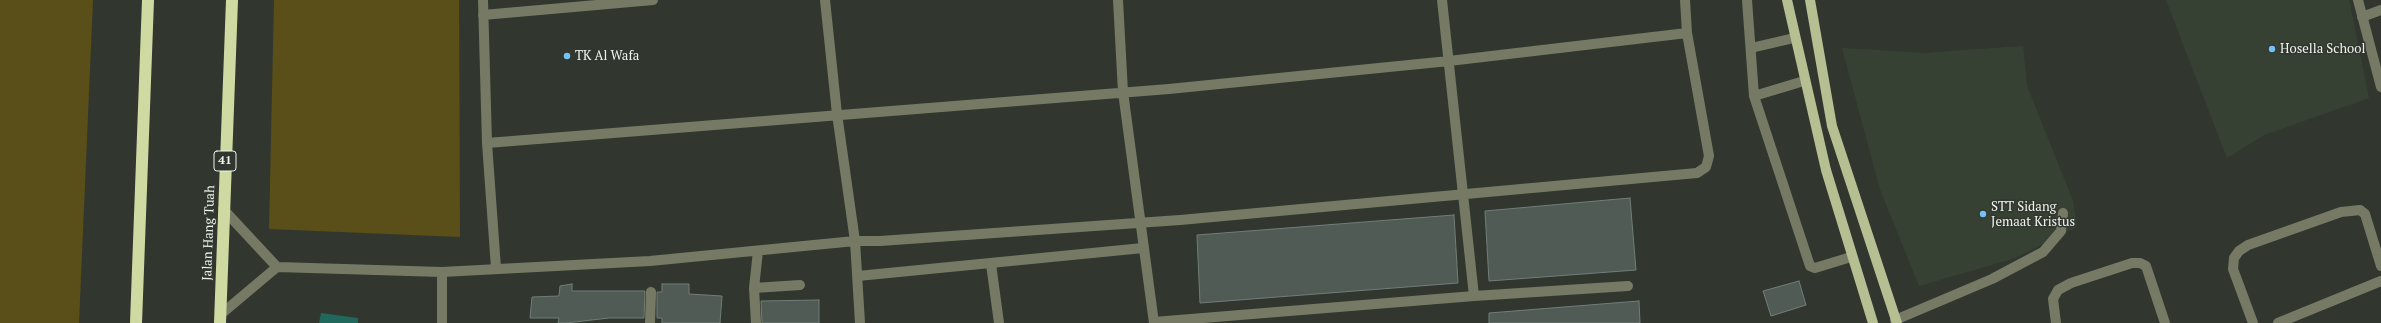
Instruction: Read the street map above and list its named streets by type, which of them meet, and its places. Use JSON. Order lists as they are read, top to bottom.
{
  "streets": {
    "highway": ["41", "Jalan Hang Tuah"]
  },
  "places": ["Hosella School", "TK Al Wafa", "STT Sidang Jemaat Kristus"]
}
